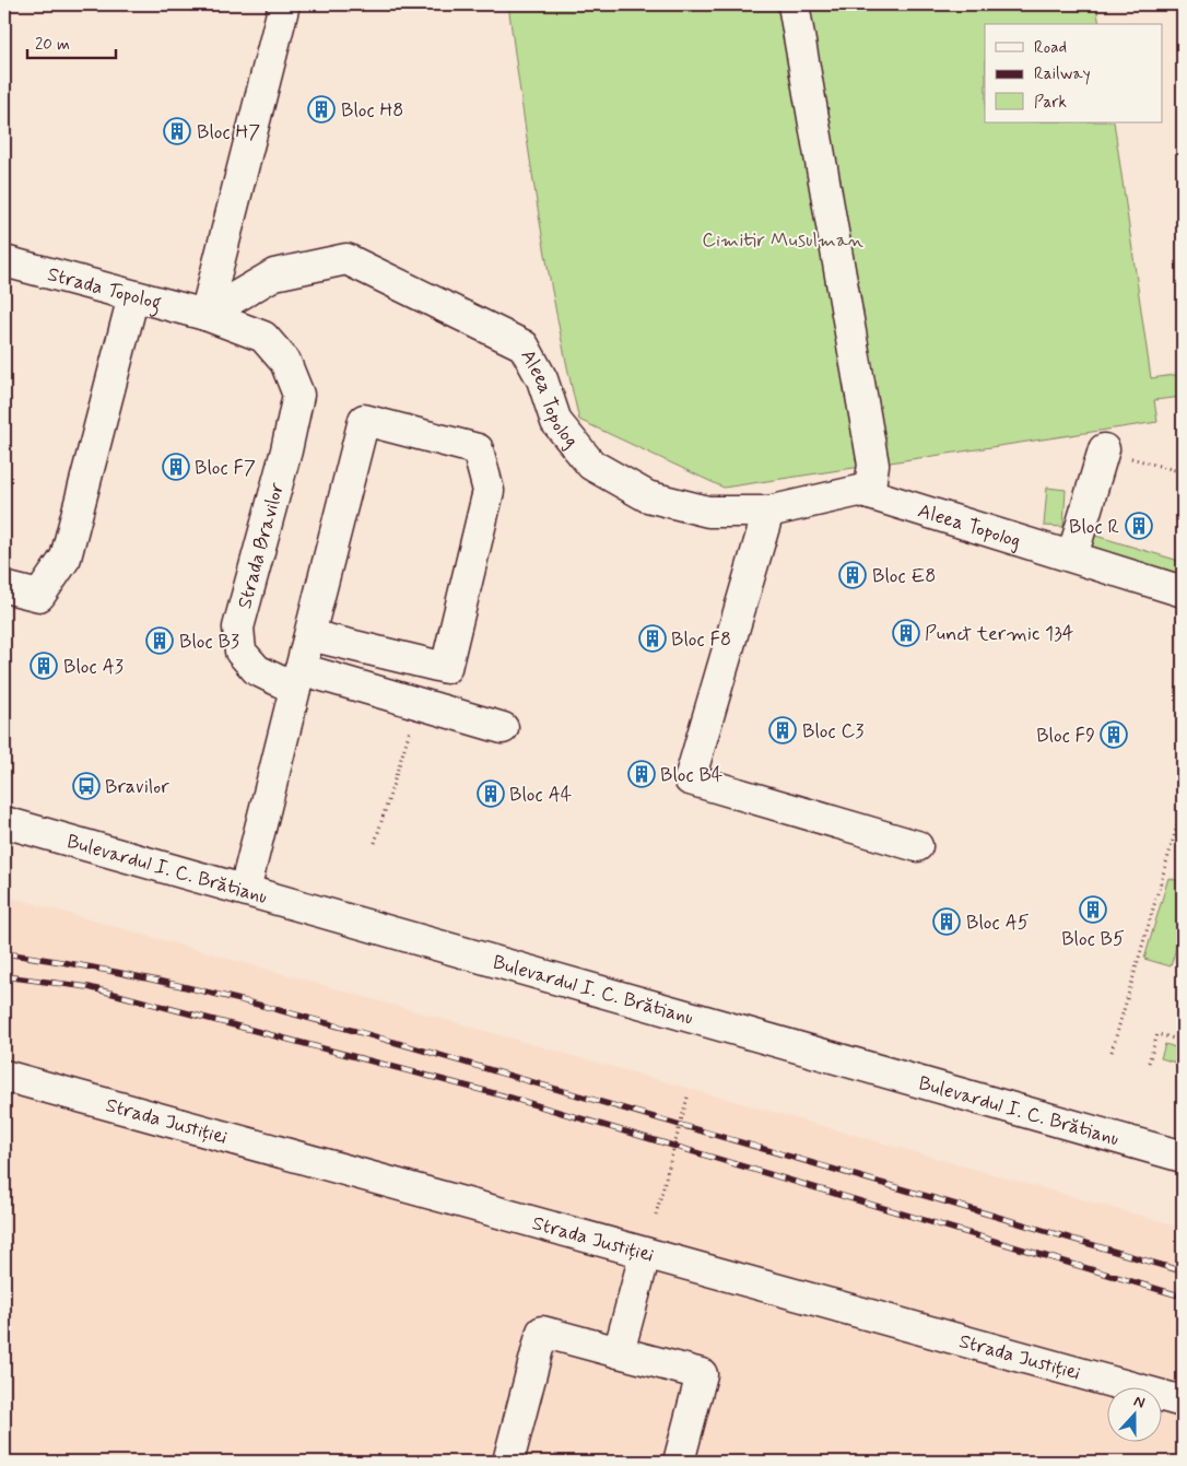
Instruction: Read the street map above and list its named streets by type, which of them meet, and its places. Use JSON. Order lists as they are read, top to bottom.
{
  "streets": {
    "street": [
      "Strada Topolog",
      "Aleea Topolog",
      "Strada Bravilor",
      "Bulevardul I. C. Brătianu",
      "Strada Justiției"
    ]
  },
  "crossings": [
    ["Strada Topolog", "Aleea Topolog"],
    ["Strada Topolog", "Strada Bravilor"],
    ["Aleea Topolog", "Strada Bravilor"]
  ],
  "parks": ["Cimitir Musulman"],
  "places": {
    "building": [
      "Bloc H8",
      "Bloc H7",
      "Bloc F7",
      "Bloc R",
      "Bloc E8",
      "Punct termic 134",
      "Bloc F8",
      "Bloc B3",
      "Bloc A3",
      "Bloc C3",
      "Bloc F9",
      "Bloc B4",
      "Bloc A4",
      "Bloc B5",
      "Bloc A5"
    ],
    "bus stop": ["Bravilor"]
  },
  "legend": ["Road", "Railway", "Park"],
  "scale_bar": "20 m",
  "north": "top"
}
